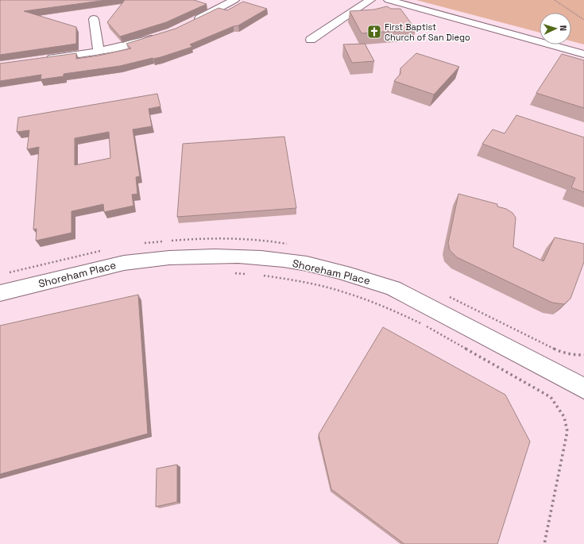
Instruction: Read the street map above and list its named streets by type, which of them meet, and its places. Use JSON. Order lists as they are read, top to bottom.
{
  "streets": {
    "street": ["Shoreham Place"]
  },
  "places": {
    "church": ["First Baptist Church of San Diego"]
  },
  "north": "right"
}
